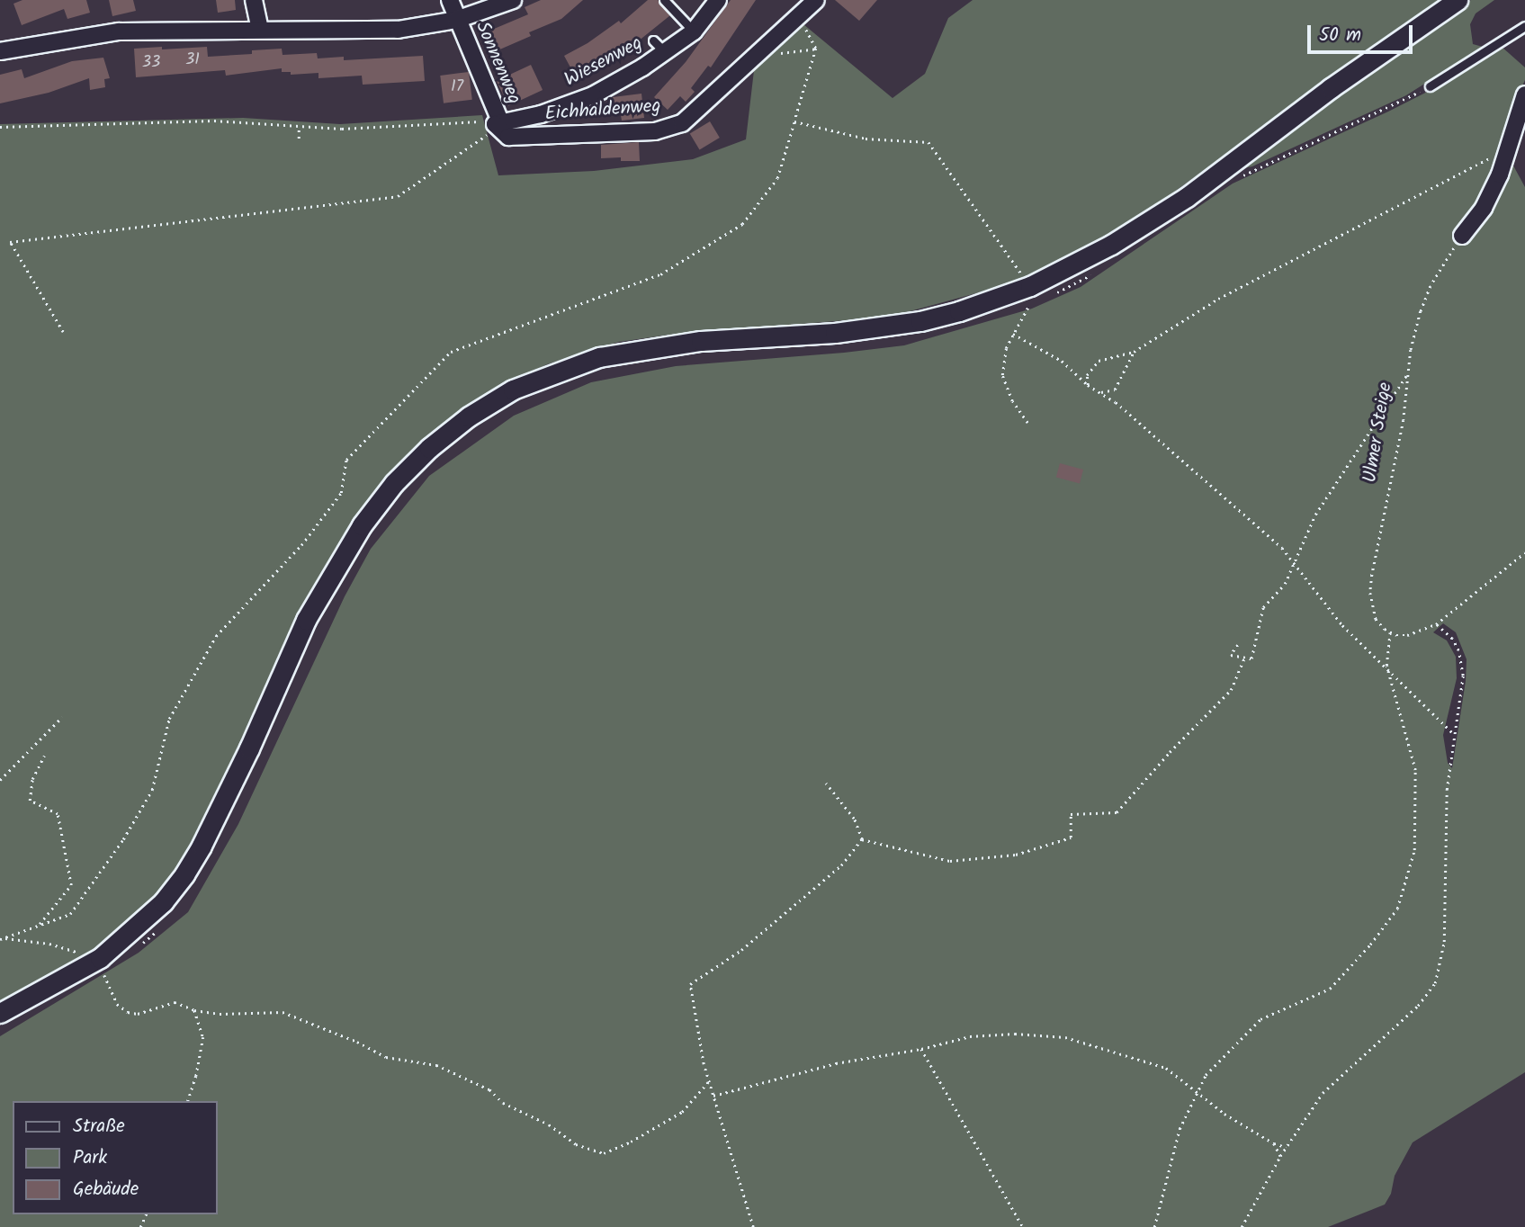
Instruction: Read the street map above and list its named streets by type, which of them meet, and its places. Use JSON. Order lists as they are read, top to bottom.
{
  "streets": {
    "street": ["Wiesenweg", "Sonnenweg", "Eichhaldenweg"],
    "path": ["Ulmer Steige"]
  },
  "crossings": [
    ["Wiesenweg", "Sonnenweg"],
    ["Wiesenweg", "Eichhaldenweg"],
    ["Sonnenweg", "Eichhaldenweg"]
  ],
  "house_numbers": ["31", "33", "17"],
  "legend": ["Straße", "Park", "Gebäude"],
  "scale_bar": "50 m"
}
